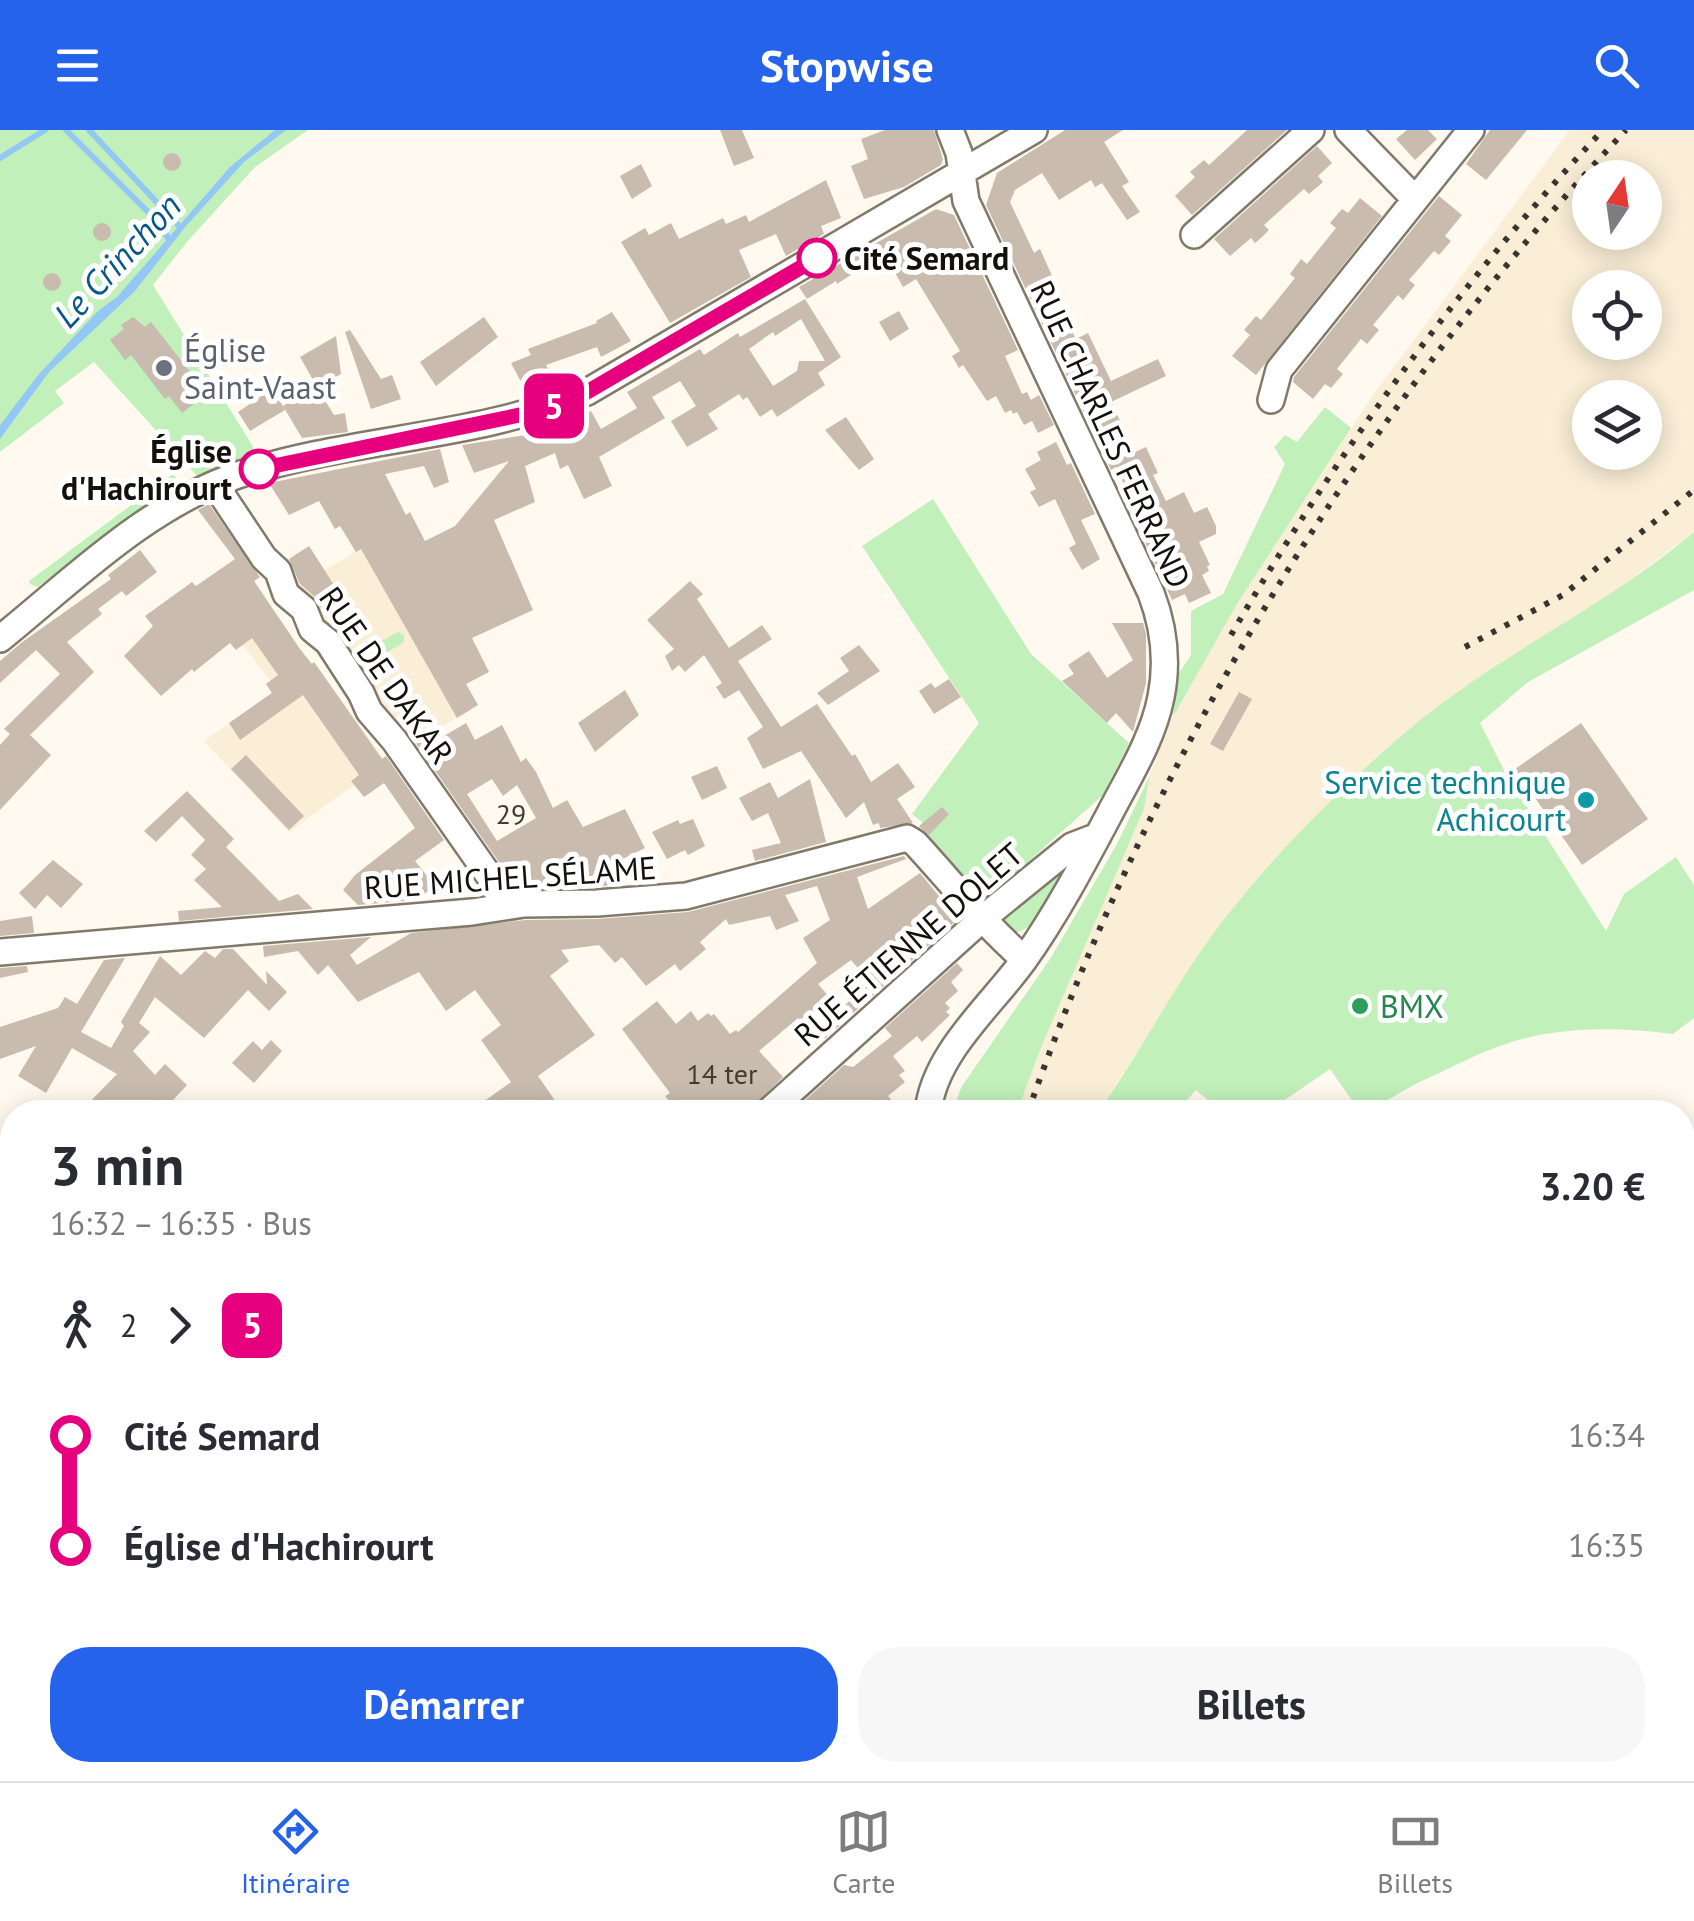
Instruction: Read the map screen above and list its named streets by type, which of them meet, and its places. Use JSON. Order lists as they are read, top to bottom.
{
  "streets": {
    "street": [
      "RUE CHARLES FERRAND",
      "RUE DE DAKAR",
      "RUE MICHEL SÉLAME",
      "RUE ÉTIENNE DOLET"
    ]
  },
  "crossings": [
    ["RUE CHARLES FERRAND", "RUE ÉTIENNE DOLET"],
    ["RUE DE DAKAR", "RUE MICHEL SÉLAME"],
    ["RUE MICHEL SÉLAME", "RUE ÉTIENNE DOLET"]
  ],
  "water": ["Le Crinchon"],
  "places": [
    "Cité Semard",
    "Église Saint-Vaast",
    "Église d'Hachirourt",
    "Service technique Achicourt",
    "BMX"
  ],
  "lines": ["bus line 5"],
  "house_numbers": ["29", "14 ter"],
  "north": "top",
  "page": {
    "header": "Stopwise",
    "on_map": "5",
    "heading": ["3 min", "16:32 – 16:35 · Bus", "3.20 €"],
    "legs": ["2", "5"],
    "list": [
      {
        "name": "Cité Semard",
        "value": "16:34"
      },
      {
        "name": "Église d'Hachirourt",
        "value": "16:35"
      }
    ],
    "buttons": ["Démarrer", "Billets"],
    "tabs": ["Itinéraire", "Carte", "Billets"]
  }
}
